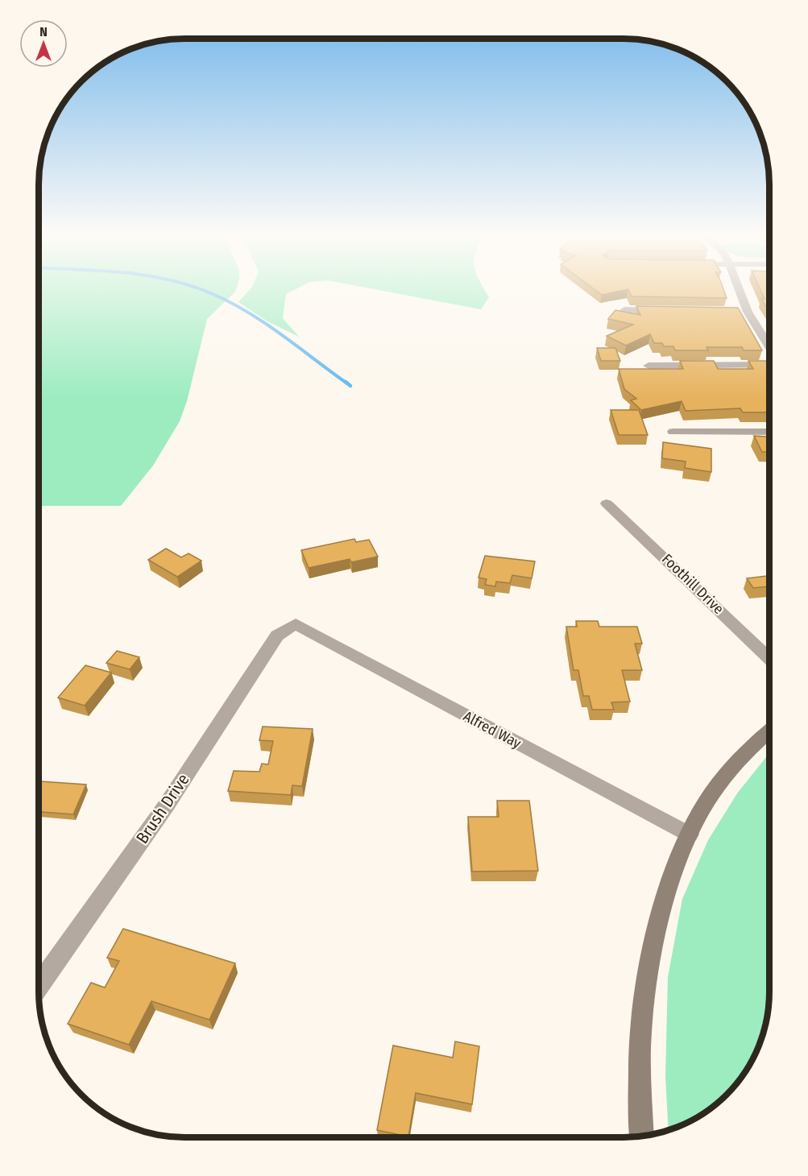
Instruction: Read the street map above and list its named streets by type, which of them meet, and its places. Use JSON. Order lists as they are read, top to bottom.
{
  "streets": {
    "street": ["Foothill Drive", "Alfred Way", "Brush Drive"]
  },
  "crossings": [
    ["Alfred Way", "Brush Drive"]
  ],
  "north": "top"
}
